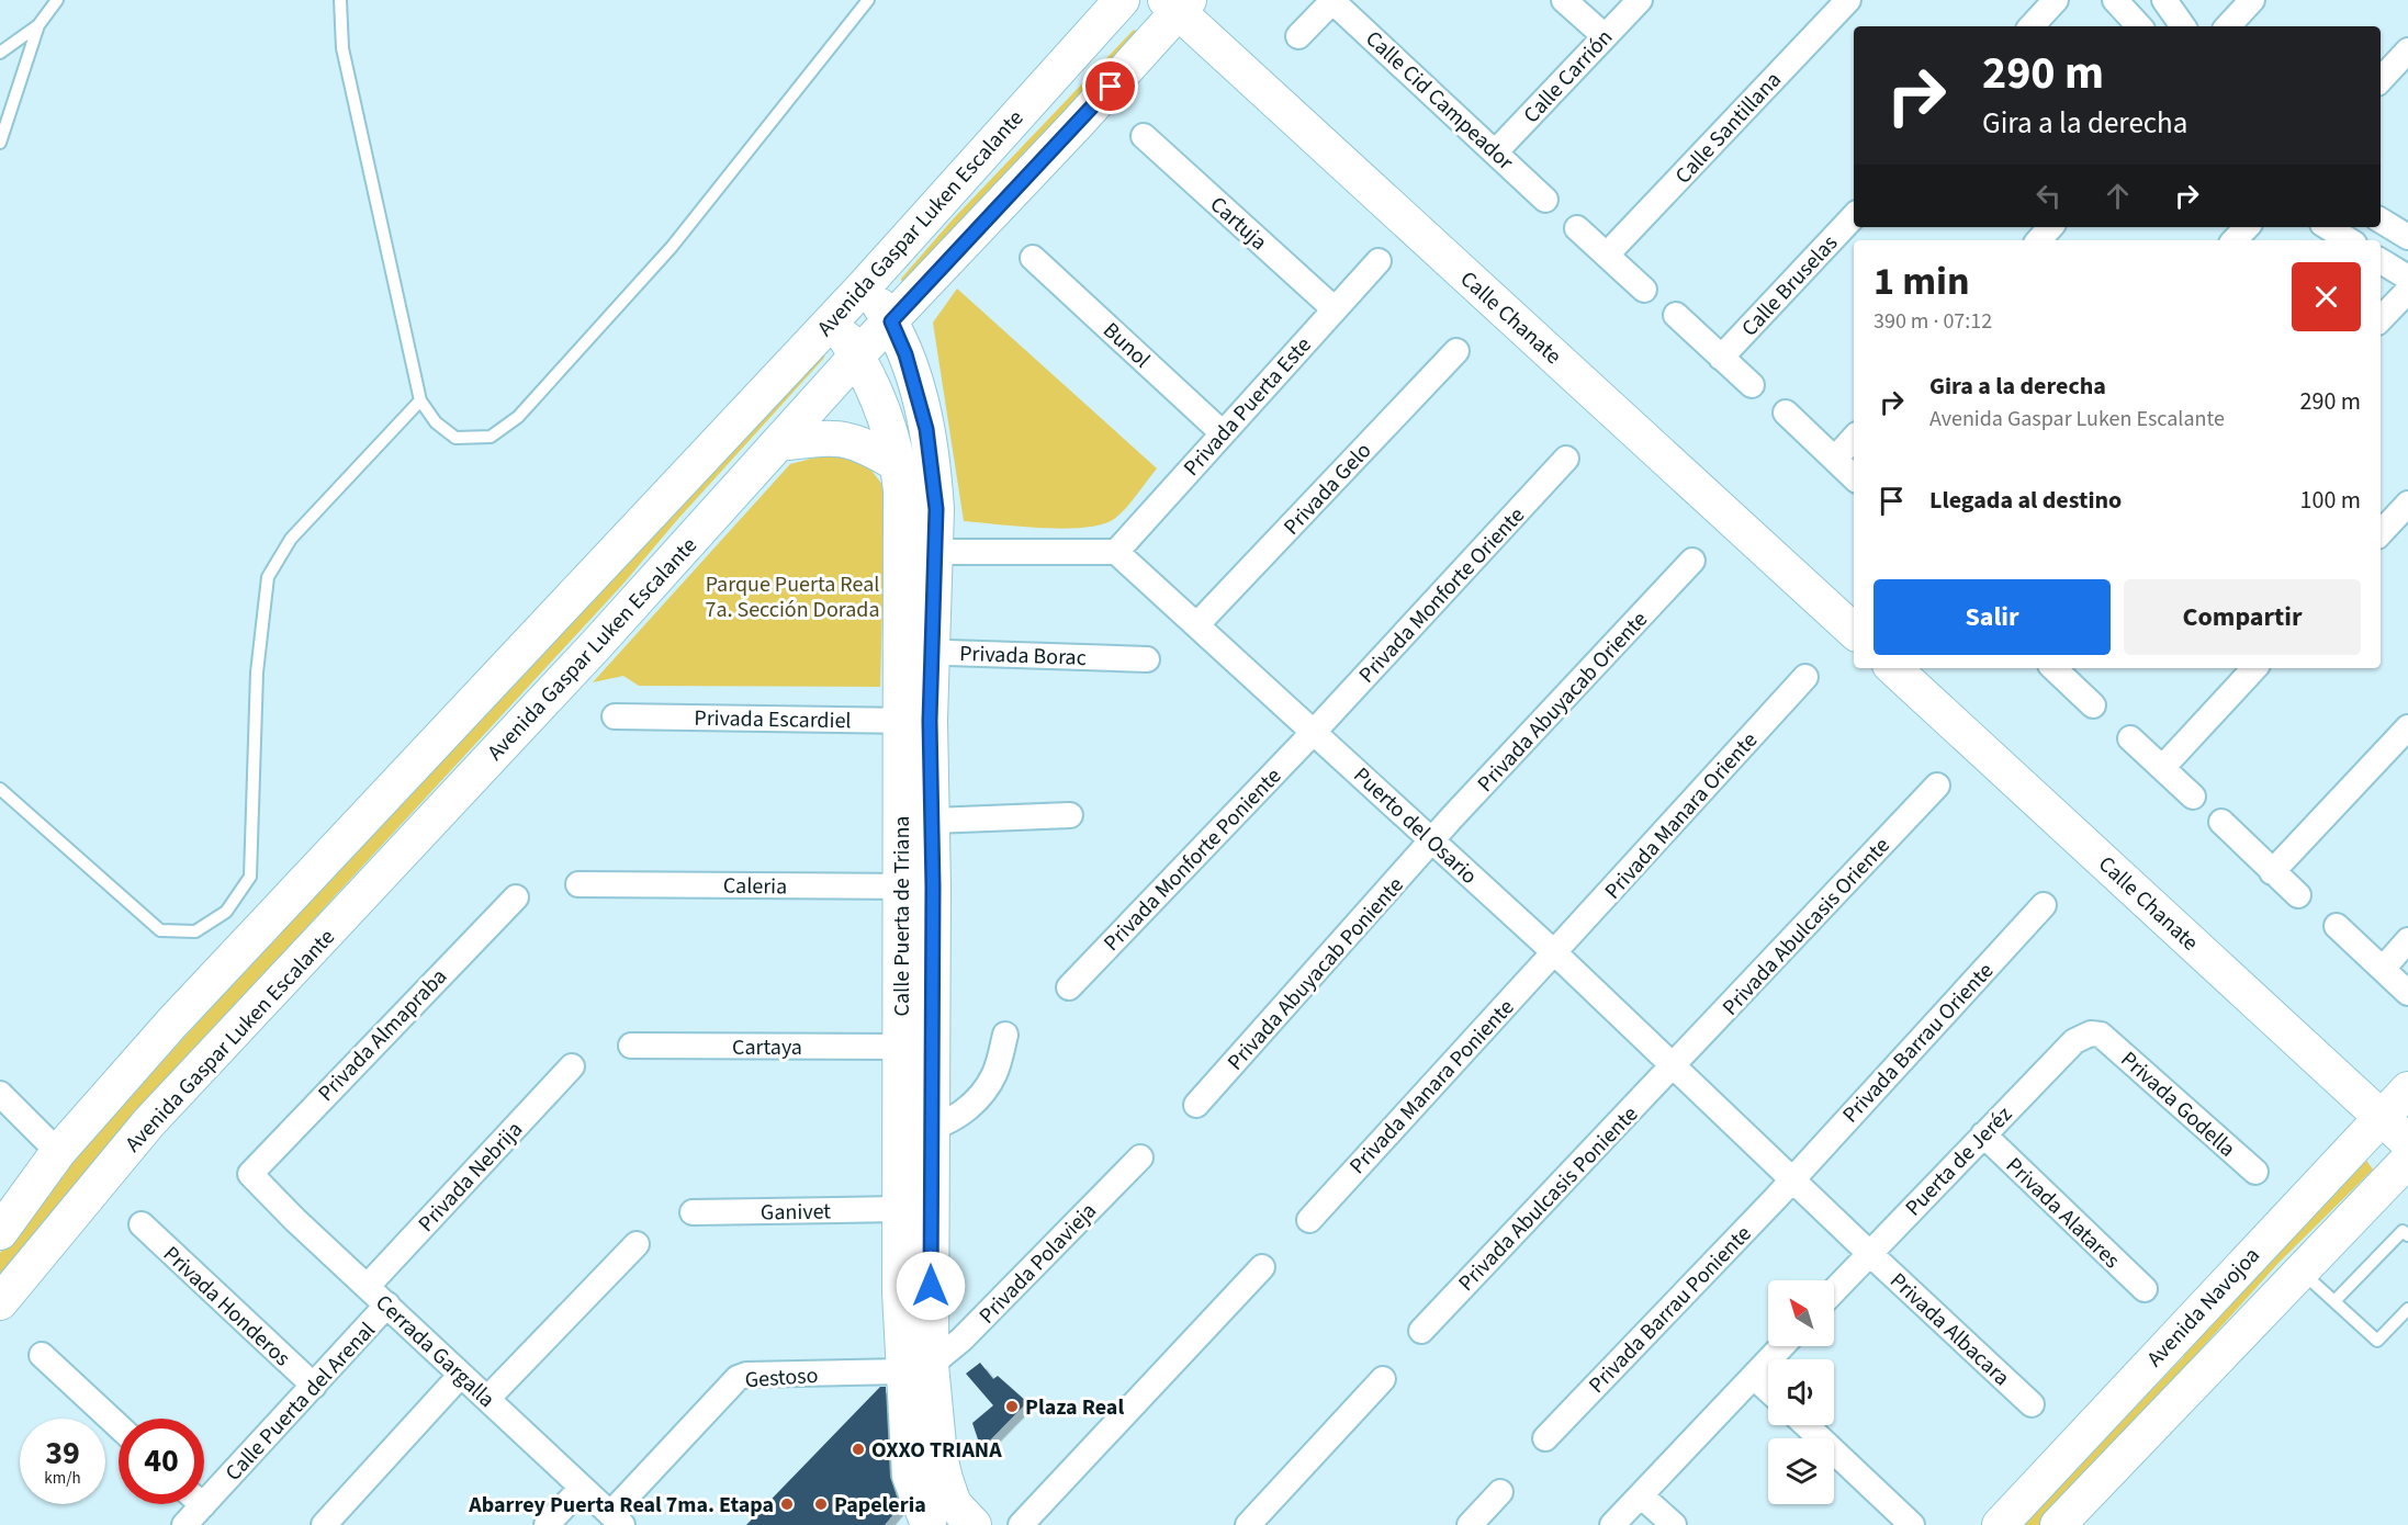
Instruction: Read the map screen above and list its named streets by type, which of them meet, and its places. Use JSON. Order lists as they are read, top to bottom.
{
  "streets": {
    "street": [
      "Calle Carrión",
      "Calle Cid Campeador",
      "Calle Santillana",
      "Avenida Gaspar Luken Escalante",
      "Cartuja",
      "Calle Bruselas",
      "Calle Chanate",
      "Bunol",
      "Privada Puerta Este",
      "Privada Gelo",
      "Privada Monforte Oriente",
      "Privada Borac",
      "Privada Abuyacab Oriente",
      "Privada Escardiel",
      "Privada Manara Oriente",
      "Puerto del Osario",
      "Privada Monforte Poniente",
      "Caleria",
      "Calle Puerta de Triana",
      "Privada Abulcasis Oriente",
      "Privada Abuyacab Poniente",
      "Privada Almapraba",
      "Privada Barrau Oriente",
      "Cartaya",
      "Privada Manara Poniente",
      "Privada Godella",
      "Puerta de Jeréz",
      "Privada Nebrija",
      "Privada Abulcasis Poniente",
      "Ganivet",
      "Privada Alatares",
      "Privada Polavieja",
      "Privada Honderos",
      "Avenida Navojoa",
      "Privada Barrau Poniente",
      "Privada Albacara",
      "Cerrada Gargalla",
      "Gestoso",
      "Calle Puerta del Arenal"
    ]
  },
  "crossings": [
    ["Calle Carrión", "Calle Cid Campeador"],
    ["Avenida Gaspar Luken Escalante", "Calle Chanate"],
    ["Avenida Gaspar Luken Escalante", "Calle Puerta de Triana"],
    ["Cartuja", "Privada Puerta Este"],
    ["Calle Chanate", "Avenida Navojoa"],
    ["Bunol", "Privada Puerta Este"],
    ["Privada Puerta Este", "Puerto del Osario"],
    ["Privada Gelo", "Puerto del Osario"],
    ["Privada Monforte Oriente", "Puerto del Osario"],
    ["Privada Monforte Oriente", "Privada Monforte Poniente"],
    ["Privada Borac", "Calle Puerta de Triana"],
    ["Privada Abuyacab Oriente", "Puerto del Osario"],
    ["Privada Abuyacab Oriente", "Privada Abuyacab Poniente"],
    ["Privada Escardiel", "Calle Puerta de Triana"],
    ["Privada Manara Oriente", "Puerto del Osario"],
    ["Privada Manara Oriente", "Privada Manara Poniente"],
    ["Puerto del Osario", "Privada Monforte Poniente"],
    ["Puerto del Osario", "Privada Abulcasis Oriente"],
    ["Puerto del Osario", "Privada Abuyacab Poniente"],
    ["Puerto del Osario", "Privada Barrau Oriente"],
    ["Puerto del Osario", "Privada Manara Poniente"],
    ["Puerto del Osario", "Puerta de Jeréz"],
    ["Puerto del Osario", "Privada Abulcasis Poniente"],
    ["Puerto del Osario", "Privada Barrau Poniente"],
    ["Puerto del Osario", "Privada Albacara"],
    ["Caleria", "Calle Puerta de Triana"],
    ["Calle Puerta de Triana", "Cartaya"],
    ["Calle Puerta de Triana", "Ganivet"],
    ["Calle Puerta de Triana", "Privada Polavieja"],
    ["Calle Puerta de Triana", "Gestoso"],
    ["Privada Abulcasis Oriente", "Privada Abulcasis Poniente"],
    ["Privada Almapraba", "Cerrada Gargalla"],
    ["Privada Barrau Oriente", "Privada Barrau Poniente"],
    ["Privada Godella", "Puerta de Jeréz"],
    ["Puerta de Jeréz", "Privada Alatares"],
    ["Puerta de Jeréz", "Privada Albacara"],
    ["Privada Nebrija", "Cerrada Gargalla"],
    ["Privada Polavieja", "Gestoso"],
    ["Privada Honderos", "Calle Puerta del Arenal"],
    ["Cerrada Gargalla", "Gestoso"],
    ["Cerrada Gargalla", "Calle Puerta del Arenal"]
  ],
  "parks": ["Parque Puerta Real 7a. Sección Dorada"],
  "places": [
    "Plaza Real",
    "OXXO TRIANA",
    "Abarrey Puerta Real 7ma. Etapa",
    "Papeleria"
  ],
  "north": "top left",
  "page": {
    "turn": ["290 m", "Gira a la derecha"],
    "heading": ["1 min", "390 m · 07:12"],
    "list": [
      {
        "name": "Gira a la derecha",
        "note": "Avenida Gaspar Luken Escalante",
        "value": "290 m"
      },
      {
        "name": "Llegada al destino",
        "value": "100 m"
      }
    ],
    "buttons": ["Salir", "Compartir"],
    "speed": "39 km/h",
    "limit": "40"
  }
}
